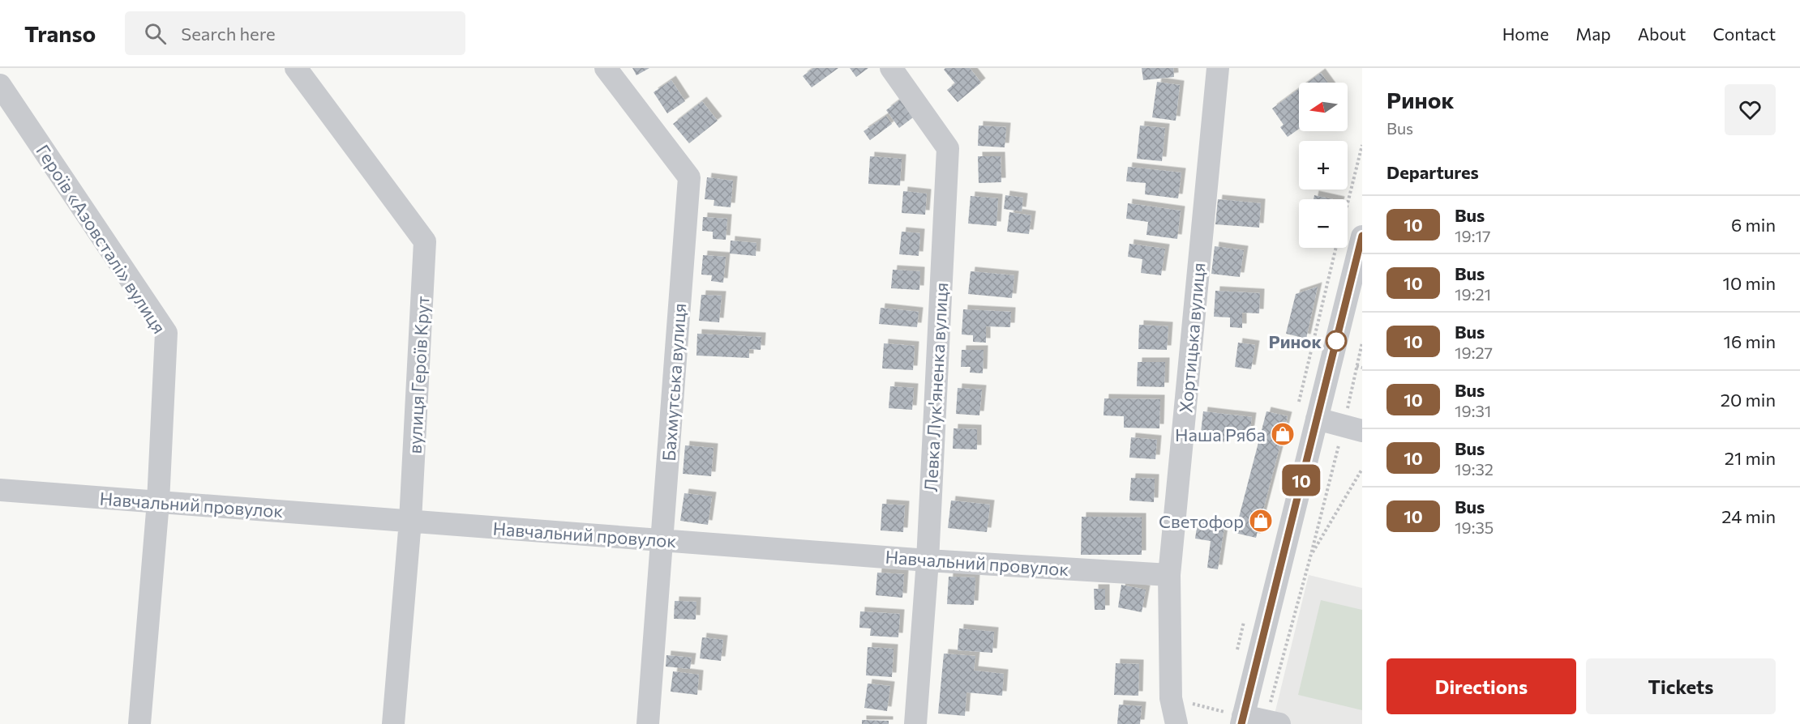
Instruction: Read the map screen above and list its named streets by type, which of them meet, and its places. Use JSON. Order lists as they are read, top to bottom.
{
  "streets": {
    "street": [
      "Героїв «Азовсталі» вулиця",
      "Хортицька вулиця",
      "вулиця Героїв Крут",
      "Бахмутська вулиця",
      "Левка Лук'яненка вулиця",
      "Навчальний провулок"
    ]
  },
  "crossings": [
    ["Героїв «Азовсталі» вулиця", "Навчальний провулок"],
    ["Хортицька вулиця", "Навчальний провулок"],
    ["вулиця Героїв Крут", "Навчальний провулок"],
    ["Бахмутська вулиця", "Навчальний провулок"],
    ["Левка Лук'яненка вулиця", "Навчальний провулок"]
  ],
  "places": {
    "other": ["Ринок"],
    "shop": ["Наша Ряба", "Светофор"]
  },
  "lines": ["bus line 10"],
  "north": "left",
  "page": {
    "header": "Transo",
    "search": "Search here",
    "nav": [
      "Home",
      "Map",
      "About",
      "Contact"
    ],
    "on_map": "10",
    "heading": [
      ["Ринок", "Bus"],
      "Departures"
    ],
    "map_buttons": ["+", "−"],
    "list": [
      {
        "mark": "10",
        "name": "Bus",
        "note": "19:17",
        "value": "6 min"
      },
      {
        "mark": "10",
        "name": "Bus",
        "note": "19:21",
        "value": "10 min"
      },
      {
        "mark": "10",
        "name": "Bus",
        "note": "19:27",
        "value": "16 min"
      },
      {
        "mark": "10",
        "name": "Bus",
        "note": "19:31",
        "value": "20 min"
      },
      {
        "mark": "10",
        "name": "Bus",
        "note": "19:32",
        "value": "21 min"
      },
      {
        "mark": "10",
        "name": "Bus",
        "note": "19:35",
        "value": "24 min"
      }
    ],
    "buttons": ["Directions", "Tickets"]
  }
}
